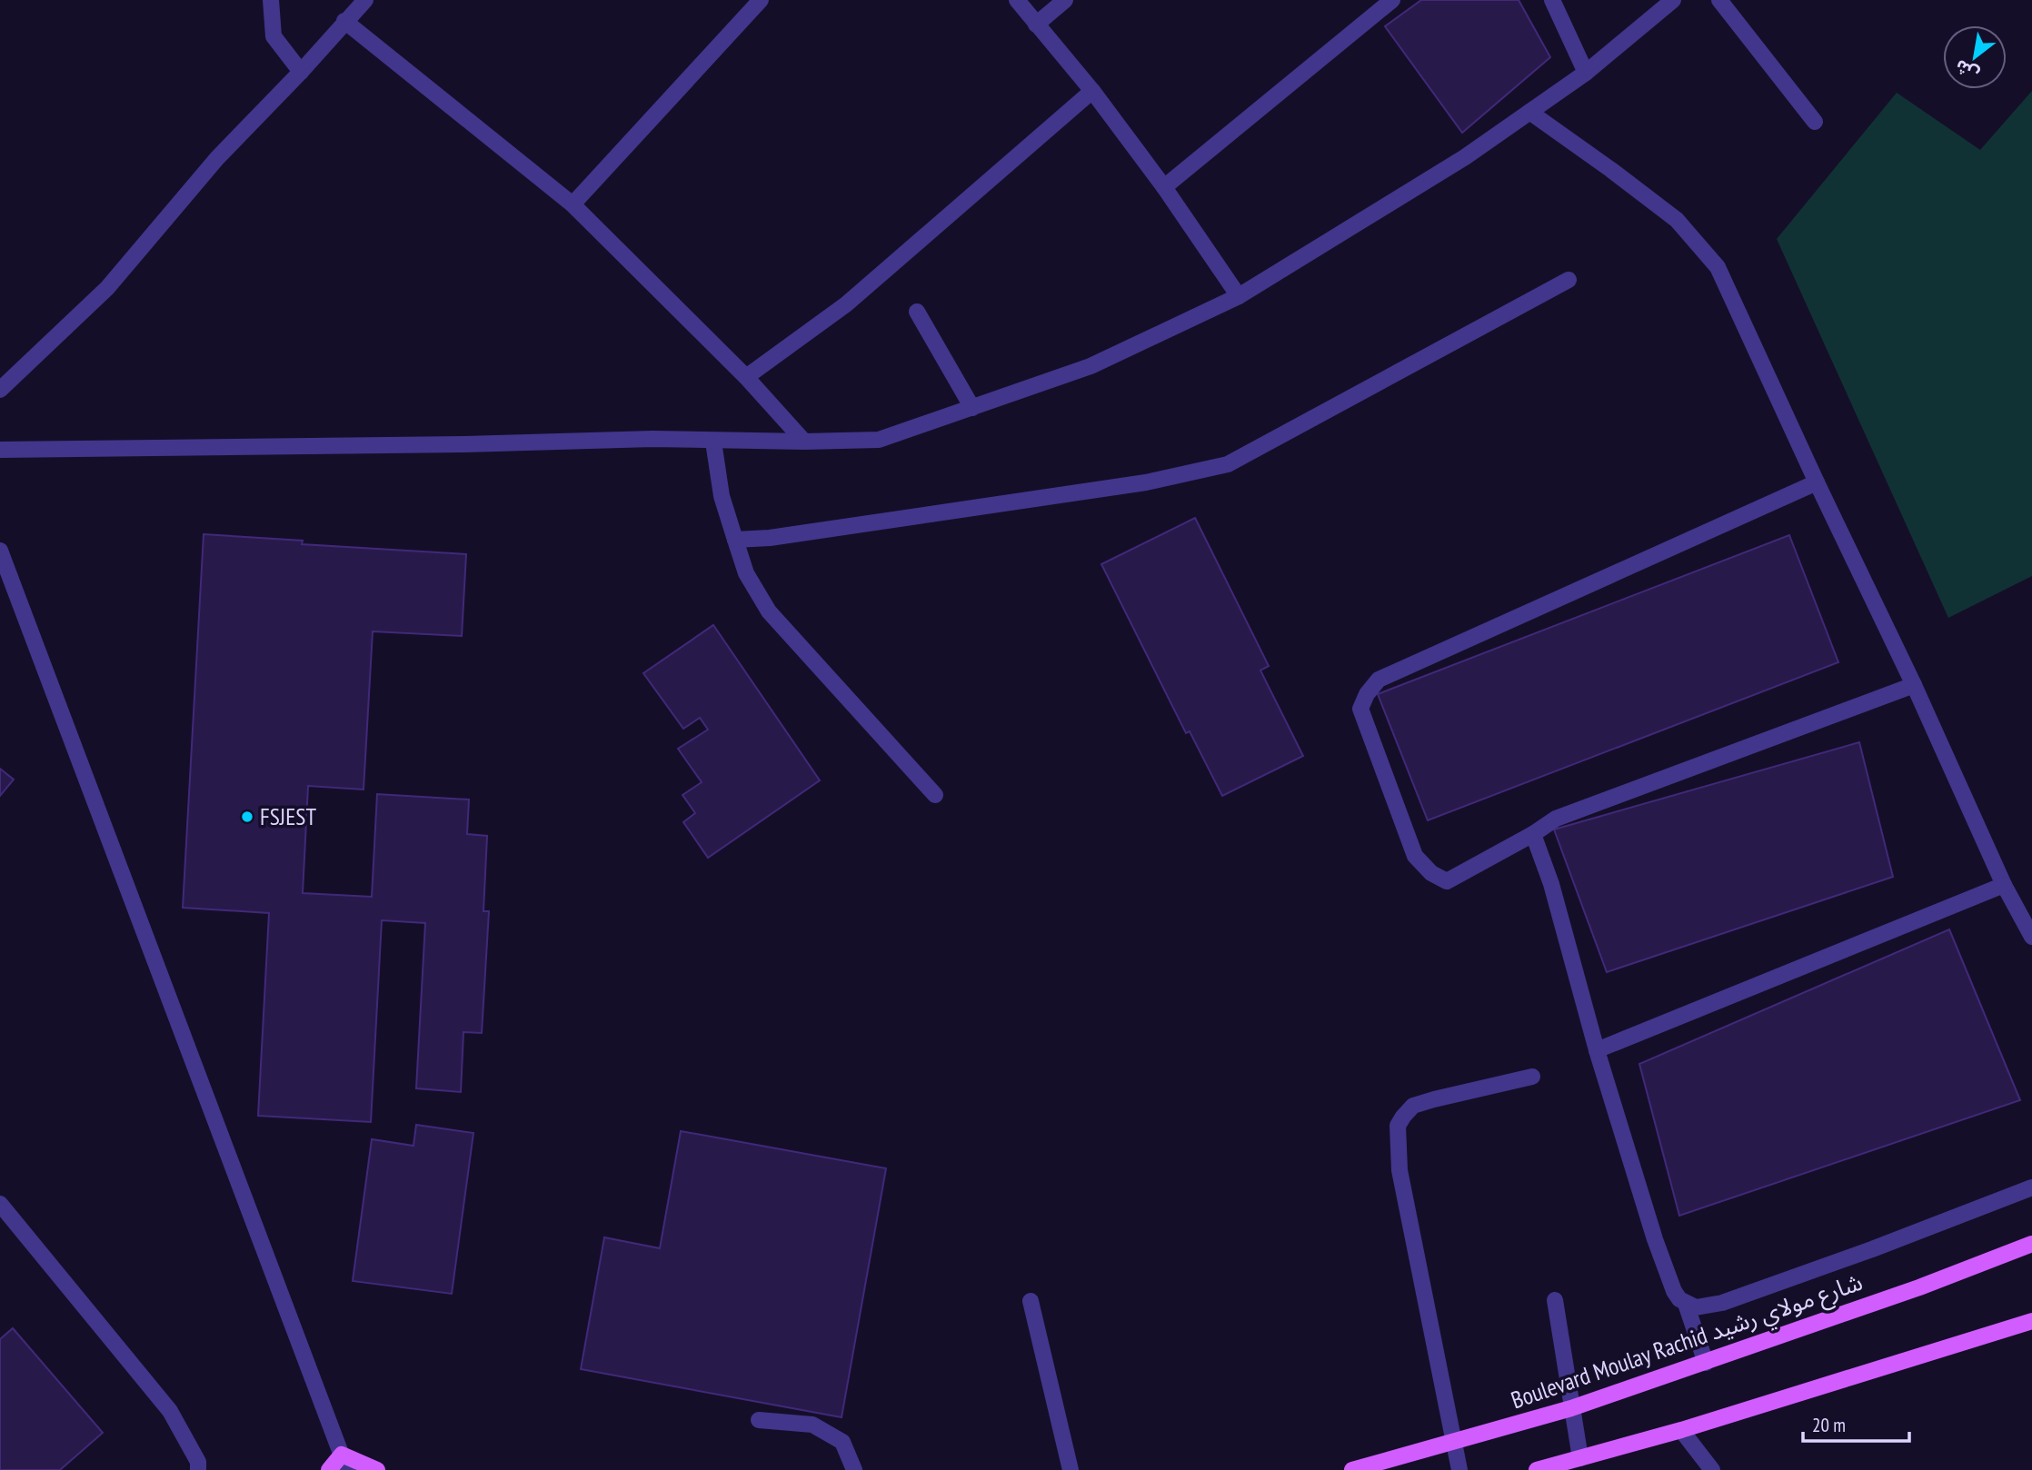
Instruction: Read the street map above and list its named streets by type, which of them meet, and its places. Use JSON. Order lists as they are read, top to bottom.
{
  "streets": {
    "main road": ["Boulevard Moulay Rachid شارع مولاي رشيد"]
  },
  "places": ["FSJEST"],
  "scale_bar": "20 m",
  "north": "bottom left"
}
